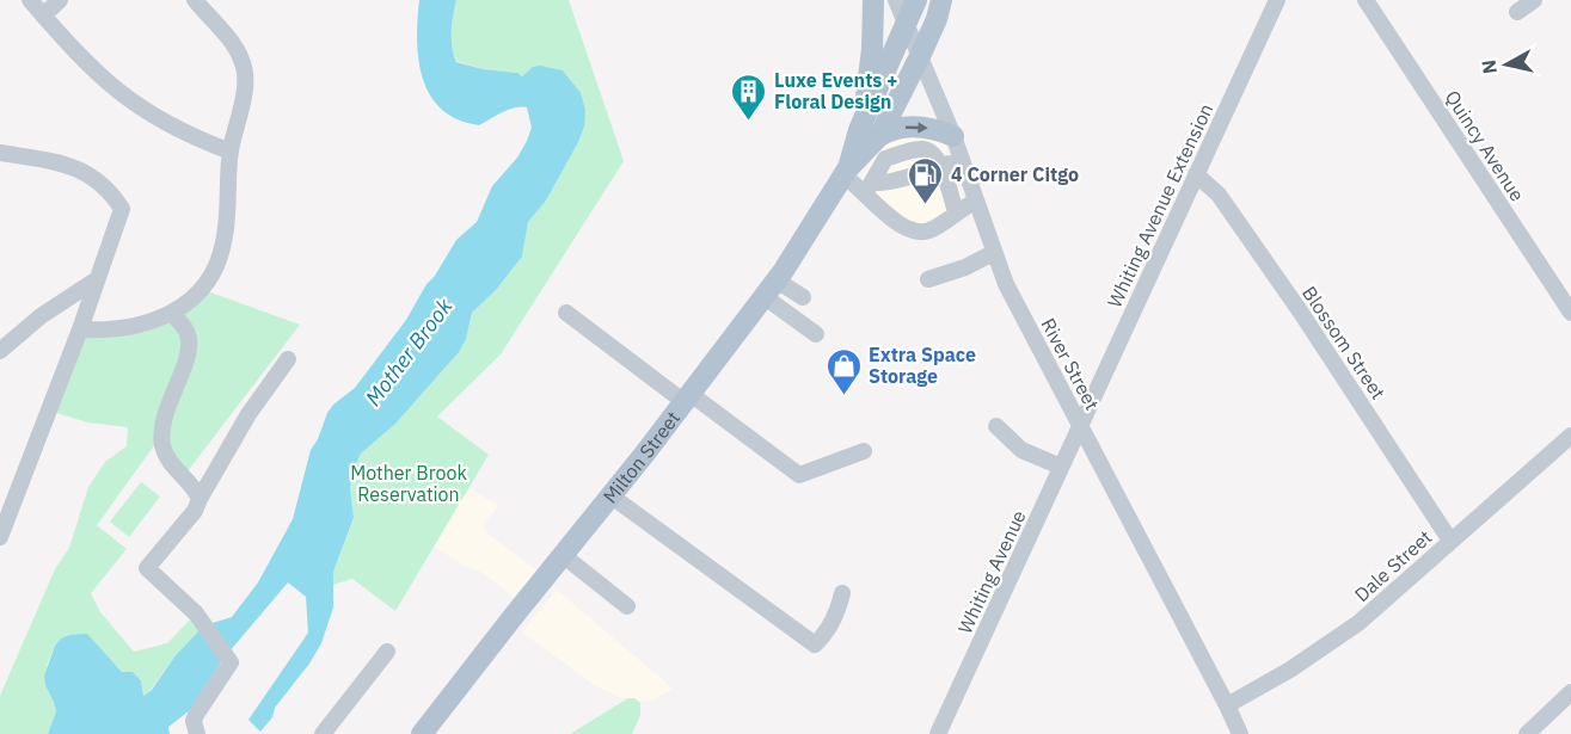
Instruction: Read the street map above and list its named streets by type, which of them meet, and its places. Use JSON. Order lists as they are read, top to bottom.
{
  "streets": {
    "main road": ["Milton Street"],
    "street": [
      "Quincy Avenue",
      "Whiting Avenue Extension",
      "Blossom Street",
      "River Street",
      "Dale Street",
      "Whiting Avenue"
    ]
  },
  "crossings": [
    ["Whiting Avenue Extension", "Blossom Street"],
    ["Whiting Avenue Extension", "River Street"],
    ["Whiting Avenue Extension", "Whiting Avenue"],
    ["Blossom Street", "Dale Street"],
    ["River Street", "Milton Street"],
    ["River Street", "Dale Street"],
    ["River Street", "Whiting Avenue"]
  ],
  "water": ["Mother Brook"],
  "parks": ["Mother Brook Reservation"],
  "places": {
    "building": ["Luxe Events + Floral Design"],
    "fuel station": ["4 Corner Citgo"],
    "shop": ["Extra Space Storage"]
  },
  "north": "left"
}
